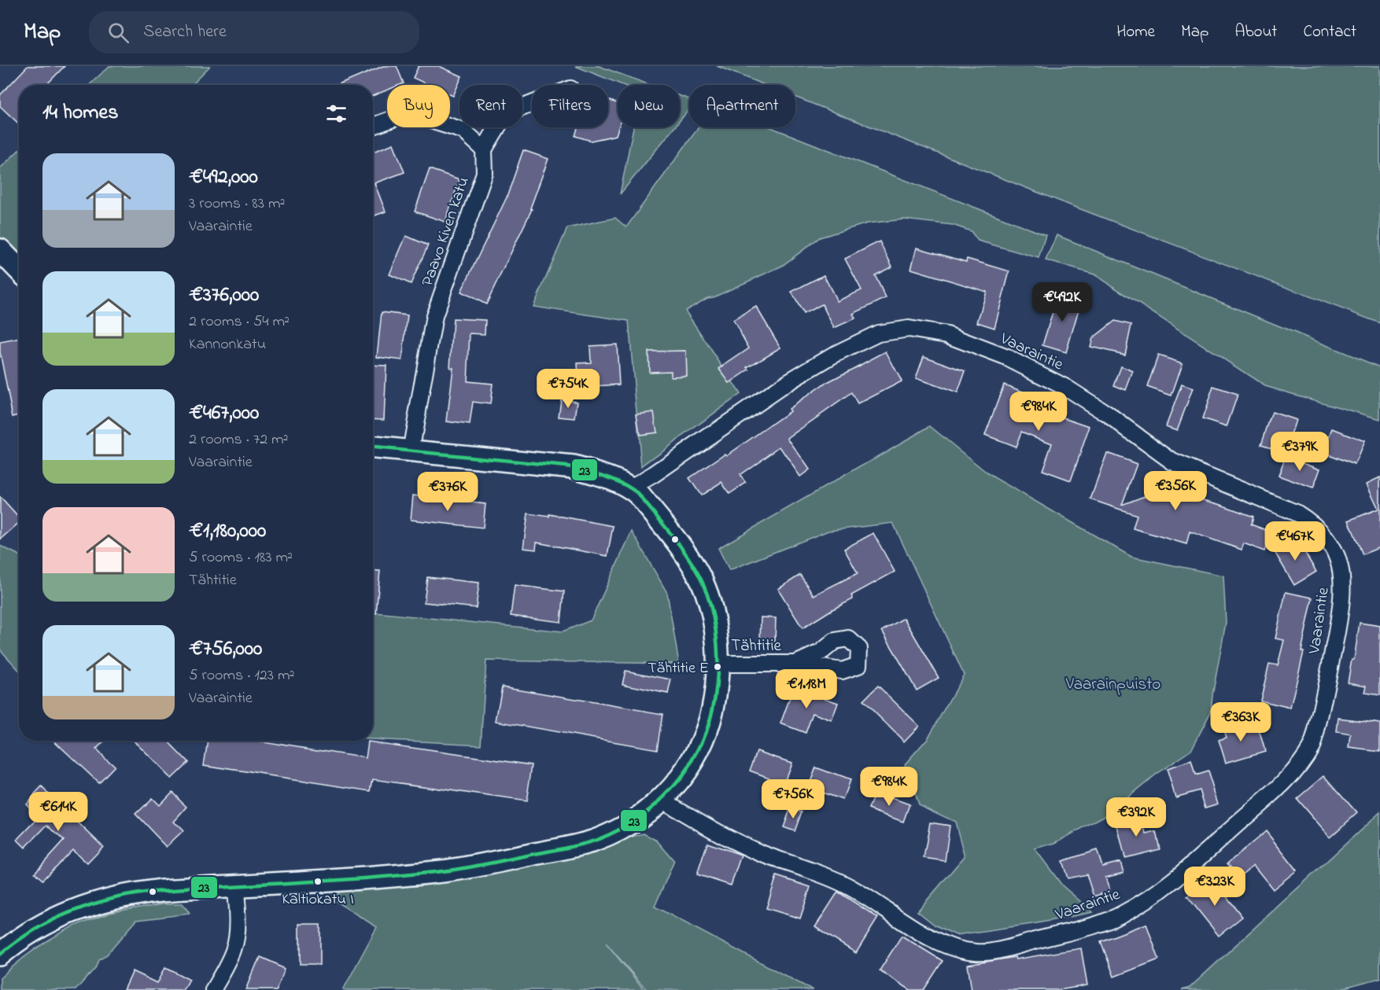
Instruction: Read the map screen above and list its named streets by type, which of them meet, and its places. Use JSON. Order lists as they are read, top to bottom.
{
  "streets": {
    "street": ["Paavo Kiven katu", "Vaaraintie", "Tähtitie"]
  },
  "parks": ["Vaarainpuisto"],
  "places": ["Tähtitie E", "Kaltiokatu I"],
  "lines": ["transit line 23"],
  "page": {
    "header": "Map",
    "search": "Search here",
    "nav": [
      "Home",
      "Map",
      "About",
      "Contact"
    ],
    "chip": [
      "Buy",
      "Rent",
      "Filters",
      "New",
      "Apartment"
    ],
    "heading": "14 homes",
    "list": [
      {
        "name": "€492,000",
        "note": "3 rooms · 83 m² · Vaaraintie"
      },
      {
        "name": "€376,000",
        "note": "2 rooms · 54 m² · Kannonkatu"
      },
      {
        "name": "€467,000",
        "note": "2 rooms · 72 m² · Vaaraintie"
      },
      {
        "name": "€1,180,000",
        "note": "5 rooms · 183 m² · Tähtitie"
      },
      {
        "name": "€756,000",
        "note": "5 rooms · 123 m² · Vaaraintie"
      }
    ],
    "price": [
      "€492K",
      "€754K",
      "€984K",
      "€379K",
      "€356K",
      "€376K",
      "€467K",
      "€1.18M",
      "€363K",
      "€984K",
      "€756K",
      "€614K",
      "€392K",
      "€323K"
    ]
  }
}
